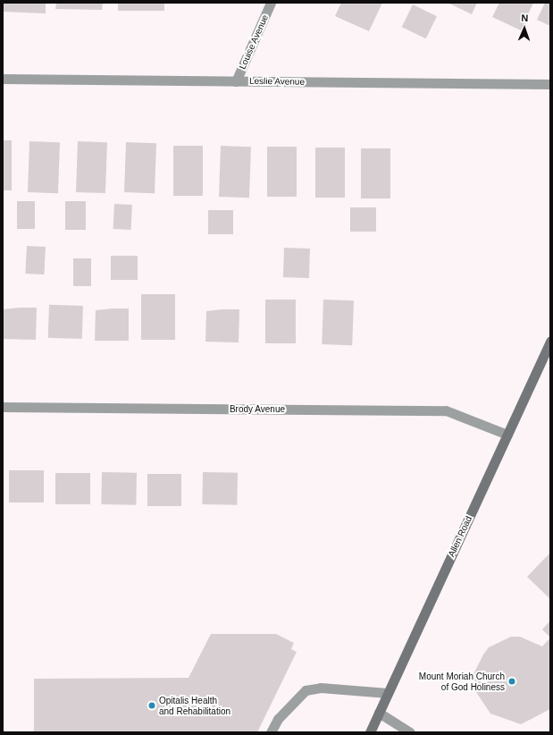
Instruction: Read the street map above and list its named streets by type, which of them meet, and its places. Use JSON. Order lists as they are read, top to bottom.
{
  "streets": {
    "main road": ["Allen Road"],
    "street": ["Louise Avenue", "Leslie Avenue", "Brody Avenue"]
  },
  "crossings": [
    ["Louise Avenue", "Leslie Avenue"],
    ["Brody Avenue", "Allen Road"]
  ],
  "places": ["Mount Moriah Church of God Holiness", "Opitalis Health and Rehabilitation"],
  "north": "top"
}
